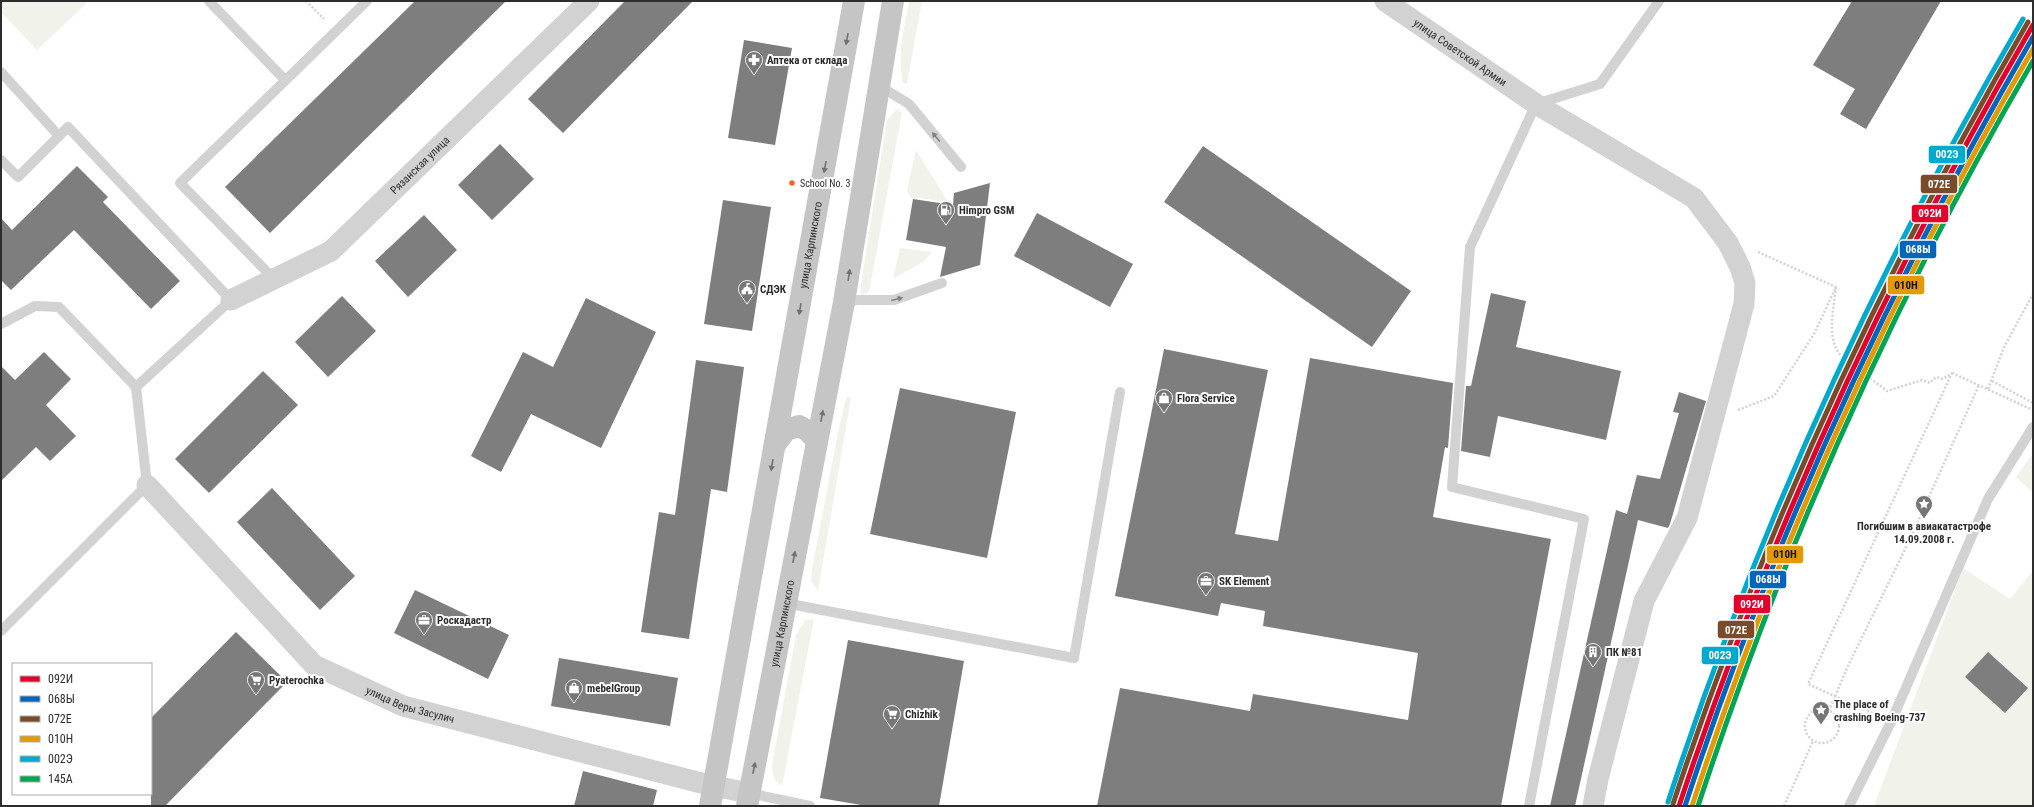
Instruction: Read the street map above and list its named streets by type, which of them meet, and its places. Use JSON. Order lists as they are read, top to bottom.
{
  "streets": {
    "main road": ["улица Карпинского"],
    "street": ["улица Советской Армии", "Рязанская улица", "улица Веры Засулич"]
  },
  "crossings": [
    ["улица Карпинского", "улица Веры Засулич"]
  ],
  "places": {
    "pharmacy": ["Аптека от склада"],
    "other": ["School No. 3"],
    "fuel station": ["Himpro GSM"],
    "public building": ["СДЭК"],
    "shop": ["Flora Service", "mebelGroup"],
    "place": ["Погибшим в авиакатастрофе 14.09.2008 г.", "The place of crashing Boeing-737"],
    "office": ["SK Element", "Роскадастр"],
    "building": ["ПК №81"],
    "supermarket": ["Pyaterochka", "Chizhik"]
  },
  "lines": [
    "transit line 002Э",
    "transit line 072Е",
    "transit line 092И",
    "transit line 068Ы",
    "transit line 010Н",
    "transit line 145А"
  ],
  "legend": [
    "092И",
    "068Ы",
    "072Е",
    "010Н",
    "002Э",
    "145А"
  ]
}
